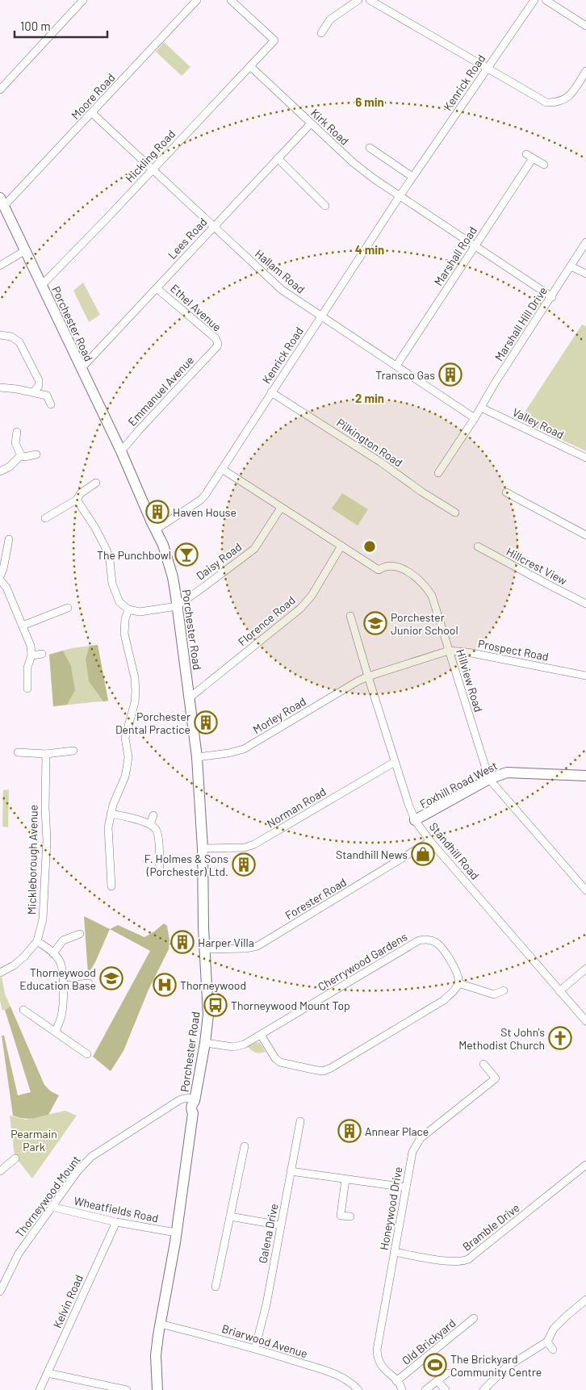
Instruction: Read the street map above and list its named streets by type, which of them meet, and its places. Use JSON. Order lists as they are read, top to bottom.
{
  "streets": {
    "street": [
      "Kenrick Road",
      "Moore Road",
      "Kirk Road",
      "Hickling Road",
      "Lees Road",
      "Marshall Road",
      "Hallam Road",
      "Ethel Avenue",
      "Porchester Road",
      "Marshall Hill Drive",
      "Emmanuel Avenue",
      "Valley Road",
      "Pilkington Road",
      "Daisy Road",
      "Hillcrest View",
      "Florence Road",
      "Prospect Road",
      "Hillview Road",
      "Morley Road",
      "Foxhill Road West",
      "Norman Road",
      "Standhill Road",
      "Mickleborough Avenue",
      "Forester Road",
      "Cherrywood Gardens",
      "Thorneywood Mount",
      "Honeywood Drive",
      "Wheatfields Road",
      "Bramble Drive",
      "Galena Drive",
      "Kelvin Road",
      "Briarwood Avenue",
      "Old Brickyard"
    ]
  },
  "crossings": [
    ["Kenrick Road", "Kirk Road"],
    ["Kenrick Road", "Hallam Road"],
    ["Kenrick Road", "Porchester Road"],
    ["Kenrick Road", "Pilkington Road"],
    ["Kenrick Road", "Hillview Road"],
    ["Moore Road", "Hallam Road"],
    ["Moore Road", "Porchester Road"],
    ["Kirk Road", "Hickling Road"],
    ["Kirk Road", "Lees Road"],
    ["Kirk Road", "Marshall Road"],
    ["Kirk Road", "Marshall Hill Drive"],
    ["Hickling Road", "Hallam Road"],
    ["Hickling Road", "Porchester Road"],
    ["Lees Road", "Hallam Road"],
    ["Lees Road", "Ethel Avenue"],
    ["Lees Road", "Porchester Road"],
    ["Marshall Road", "Hallam Road"],
    ["Hallam Road", "Marshall Hill Drive"],
    ["Ethel Avenue", "Emmanuel Avenue"],
    ["Porchester Road", "Emmanuel Avenue"],
    ["Porchester Road", "Daisy Road"],
    ["Porchester Road", "Florence Road"],
    ["Porchester Road", "Morley Road"],
    ["Porchester Road", "Norman Road"],
    ["Porchester Road", "Forester Road"],
    ["Porchester Road", "Cherrywood Gardens"],
    ["Porchester Road", "Thorneywood Mount"],
    ["Porchester Road", "Wheatfields Road"],
    ["Porchester Road", "Briarwood Avenue"],
    ["Marshall Hill Drive", "Valley Road"],
    ["Daisy Road", "Hillview Road"],
    ["Florence Road", "Hillview Road"],
    ["Prospect Road", "Hillview Road"],
    ["Prospect Road", "Morley Road"],
    ["Prospect Road", "Standhill Road"],
    ["Hillview Road", "Foxhill Road West"],
    ["Morley Road", "Standhill Road"],
    ["Foxhill Road West", "Standhill Road"],
    ["Norman Road", "Standhill Road"],
    ["Standhill Road", "Forester Road"],
    ["Thorneywood Mount", "Wheatfields Road"],
    ["Honeywood Drive", "Bramble Drive"],
    ["Honeywood Drive", "Old Brickyard"],
    ["Wheatfields Road", "Kelvin Road"],
    ["Galena Drive", "Briarwood Avenue"]
  ],
  "parks": ["Pearmain Park"],
  "places": {
    "building": [
      "Transco Gas",
      "Haven House",
      "Porchester Dental Practice",
      "F. Holmes & Sons (Porchester) Ltd.",
      "Harper Villa",
      "Annear Place"
    ],
    "bar": ["The Punchbowl"],
    "school or university": ["Porchester Junior School", "Thorneywood Education Base"],
    "shop": ["Standhill News"],
    "hospital": ["Thorneywood"],
    "bus stop": ["Thorneywood Mount Top"],
    "church": ["St John's Methodist Church"],
    "sports": ["The Brickyard Community Centre"]
  },
  "scale_bar": "100 m",
  "rings": ["6 min", "4 min", "2 min"]
}
